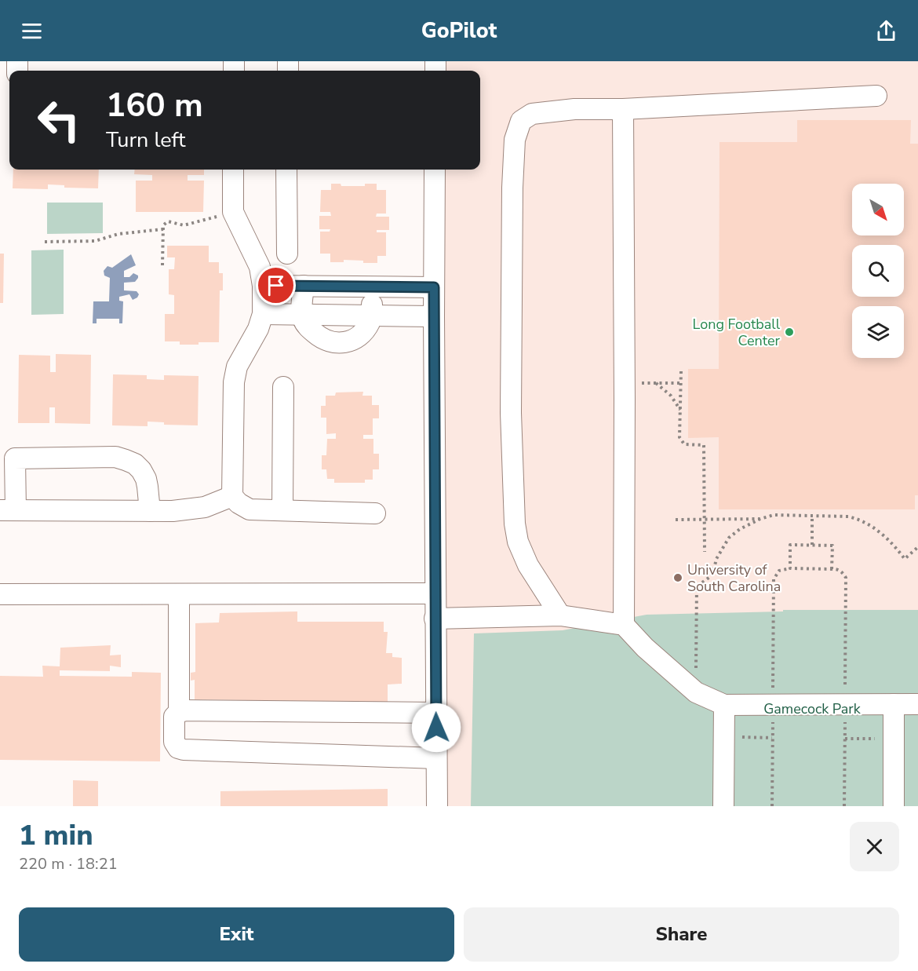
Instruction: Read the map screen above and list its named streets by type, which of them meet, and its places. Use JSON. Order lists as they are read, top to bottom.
{
  "parks": ["Gamecock Park"],
  "places": ["Long Football Center", "University of South Carolina"],
  "north": "bottom right",
  "page": {
    "header": "GoPilot",
    "turn": ["160 m", "Turn left"],
    "heading": ["1 min", "220 m · 18:21"],
    "buttons": ["Exit", "Share"]
  }
}
